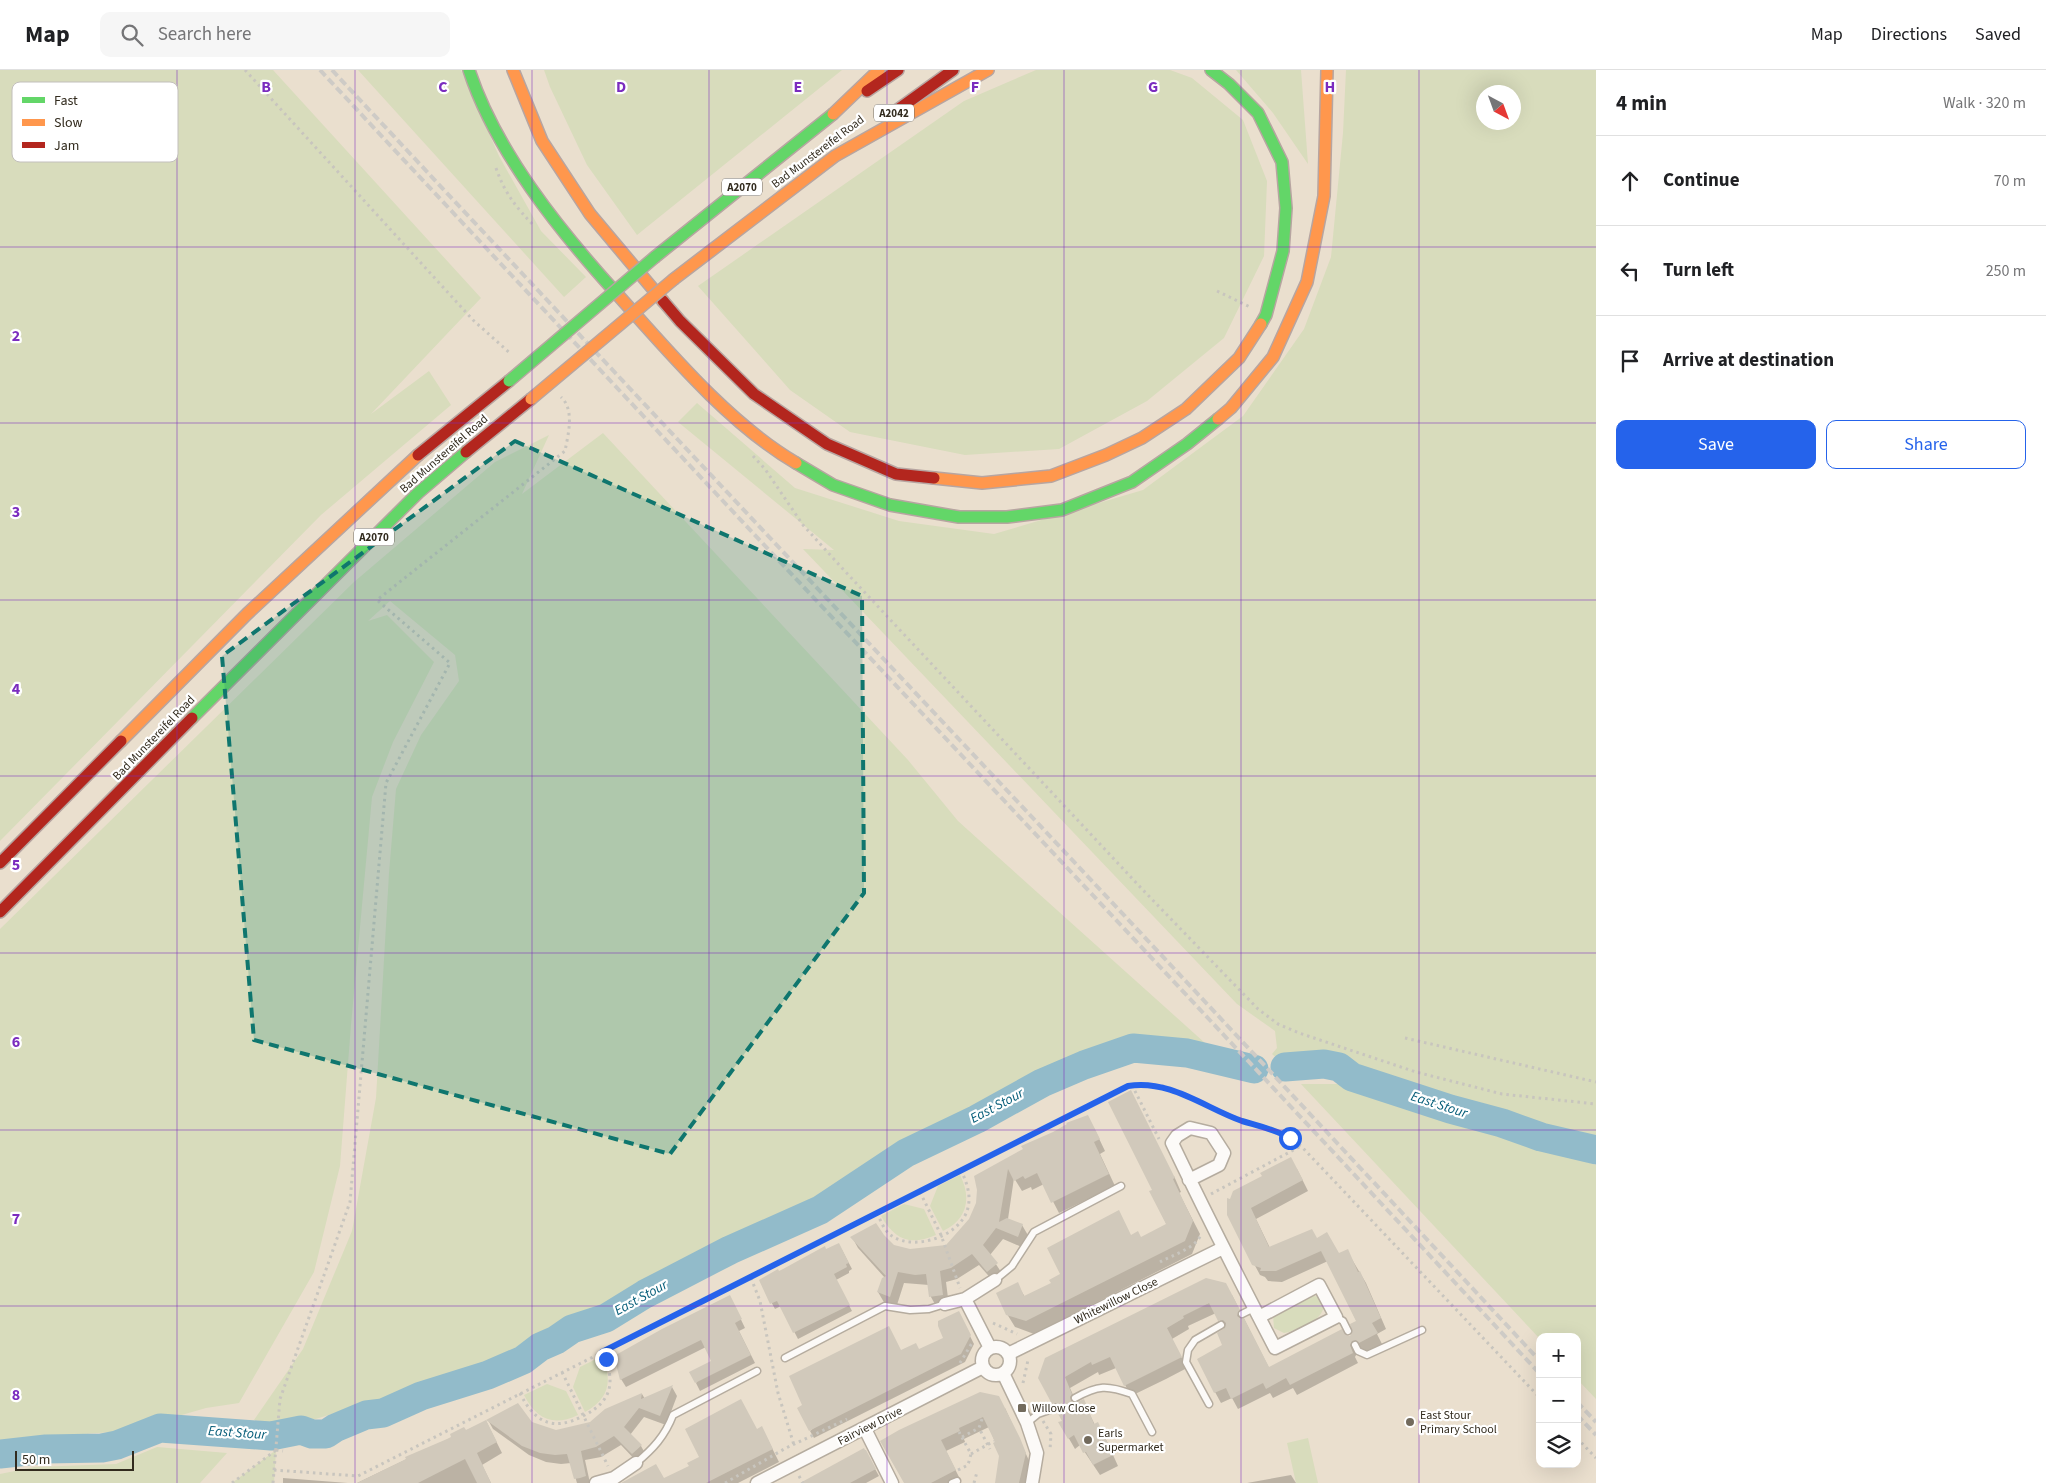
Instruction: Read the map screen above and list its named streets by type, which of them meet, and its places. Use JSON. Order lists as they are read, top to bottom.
{
  "streets": {
    "main road": ["A2042", "Bad Munstereifel Road", "A2070"],
    "street": ["Whitewillow Close", "Fairview Drive"]
  },
  "crossings": [
    ["Whitewillow Close", "Fairview Drive"]
  ],
  "water": ["East Stour"],
  "places": {
    "transit": ["Willow Close"],
    "other": ["East Stour Primary School", "Earls Supermarket"]
  },
  "legend": ["Fast", "Slow", "Jam"],
  "scale_bar": "50 m",
  "north": "bottom right",
  "page": {
    "header": "Map",
    "search": "Search here",
    "nav": ["Map", "Directions", "Saved"],
    "heading": ["4 min", "Walk · 320 m"],
    "list": [
      ["Continue", "70 m"],
      ["Turn left", "250 m"],
      "Arrive at destination"
    ],
    "buttons": ["Save", "Share"],
    "map_buttons": ["+", "−"],
    "scale": "50 m"
  },
  "grid": {
    "columns": [
      "B",
      "C",
      "D",
      "E",
      "F",
      "G",
      "H"
    ],
    "rows": [
      "2",
      "3",
      "4",
      "5",
      "6",
      "7",
      "8"
    ]
  }
}
